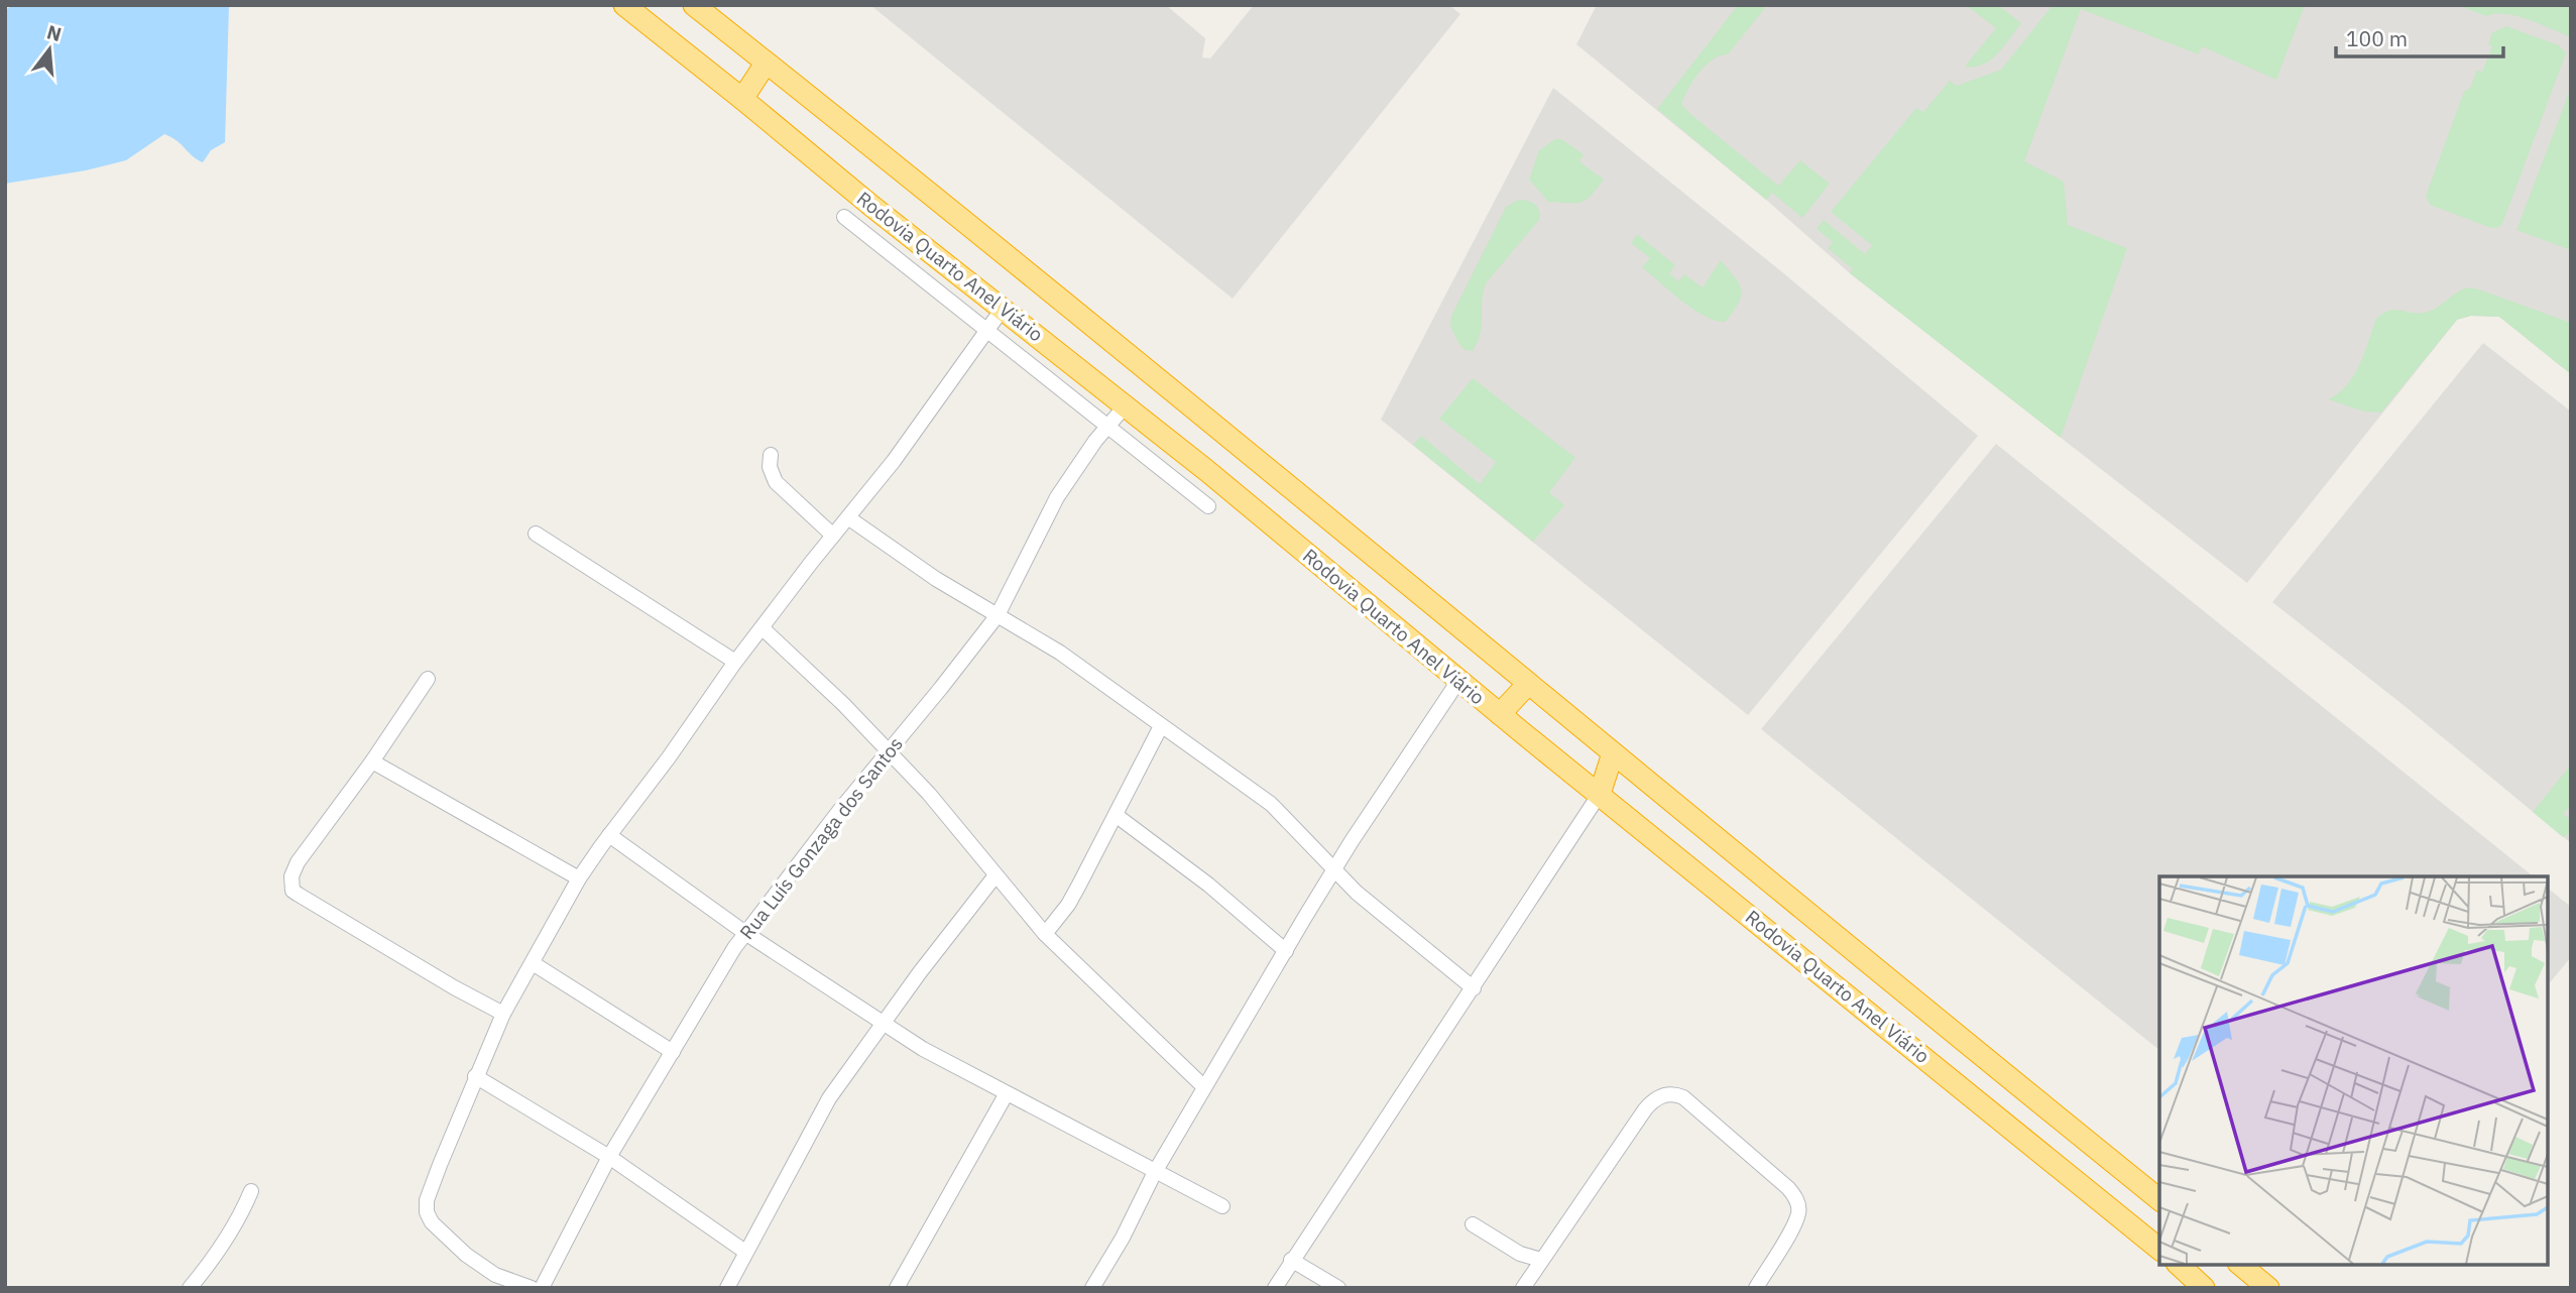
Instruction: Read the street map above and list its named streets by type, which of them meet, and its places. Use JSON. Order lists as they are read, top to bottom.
{
  "streets": {
    "highway": ["Rodovia Quarto Anel Viário"],
    "street": ["Rua Luís Gonzaga dos Santos"]
  },
  "crossings": [
    ["Rodovia Quarto Anel Viário", "Rua Luís Gonzaga dos Santos"]
  ],
  "scale_bar": "100 m",
  "north": "top"
}
